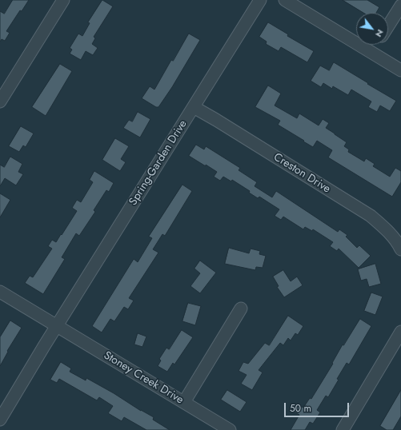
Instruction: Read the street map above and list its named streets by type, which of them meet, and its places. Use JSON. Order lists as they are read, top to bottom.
{
  "streets": {
    "street": ["Spring-Garden Drive", "Creston Drive", "Stoney Creek Drive"]
  },
  "crossings": [
    ["Spring-Garden Drive", "Creston Drive"],
    ["Spring-Garden Drive", "Stoney Creek Drive"]
  ],
  "scale_bar": "50 m",
  "north": "bottom right"
}
